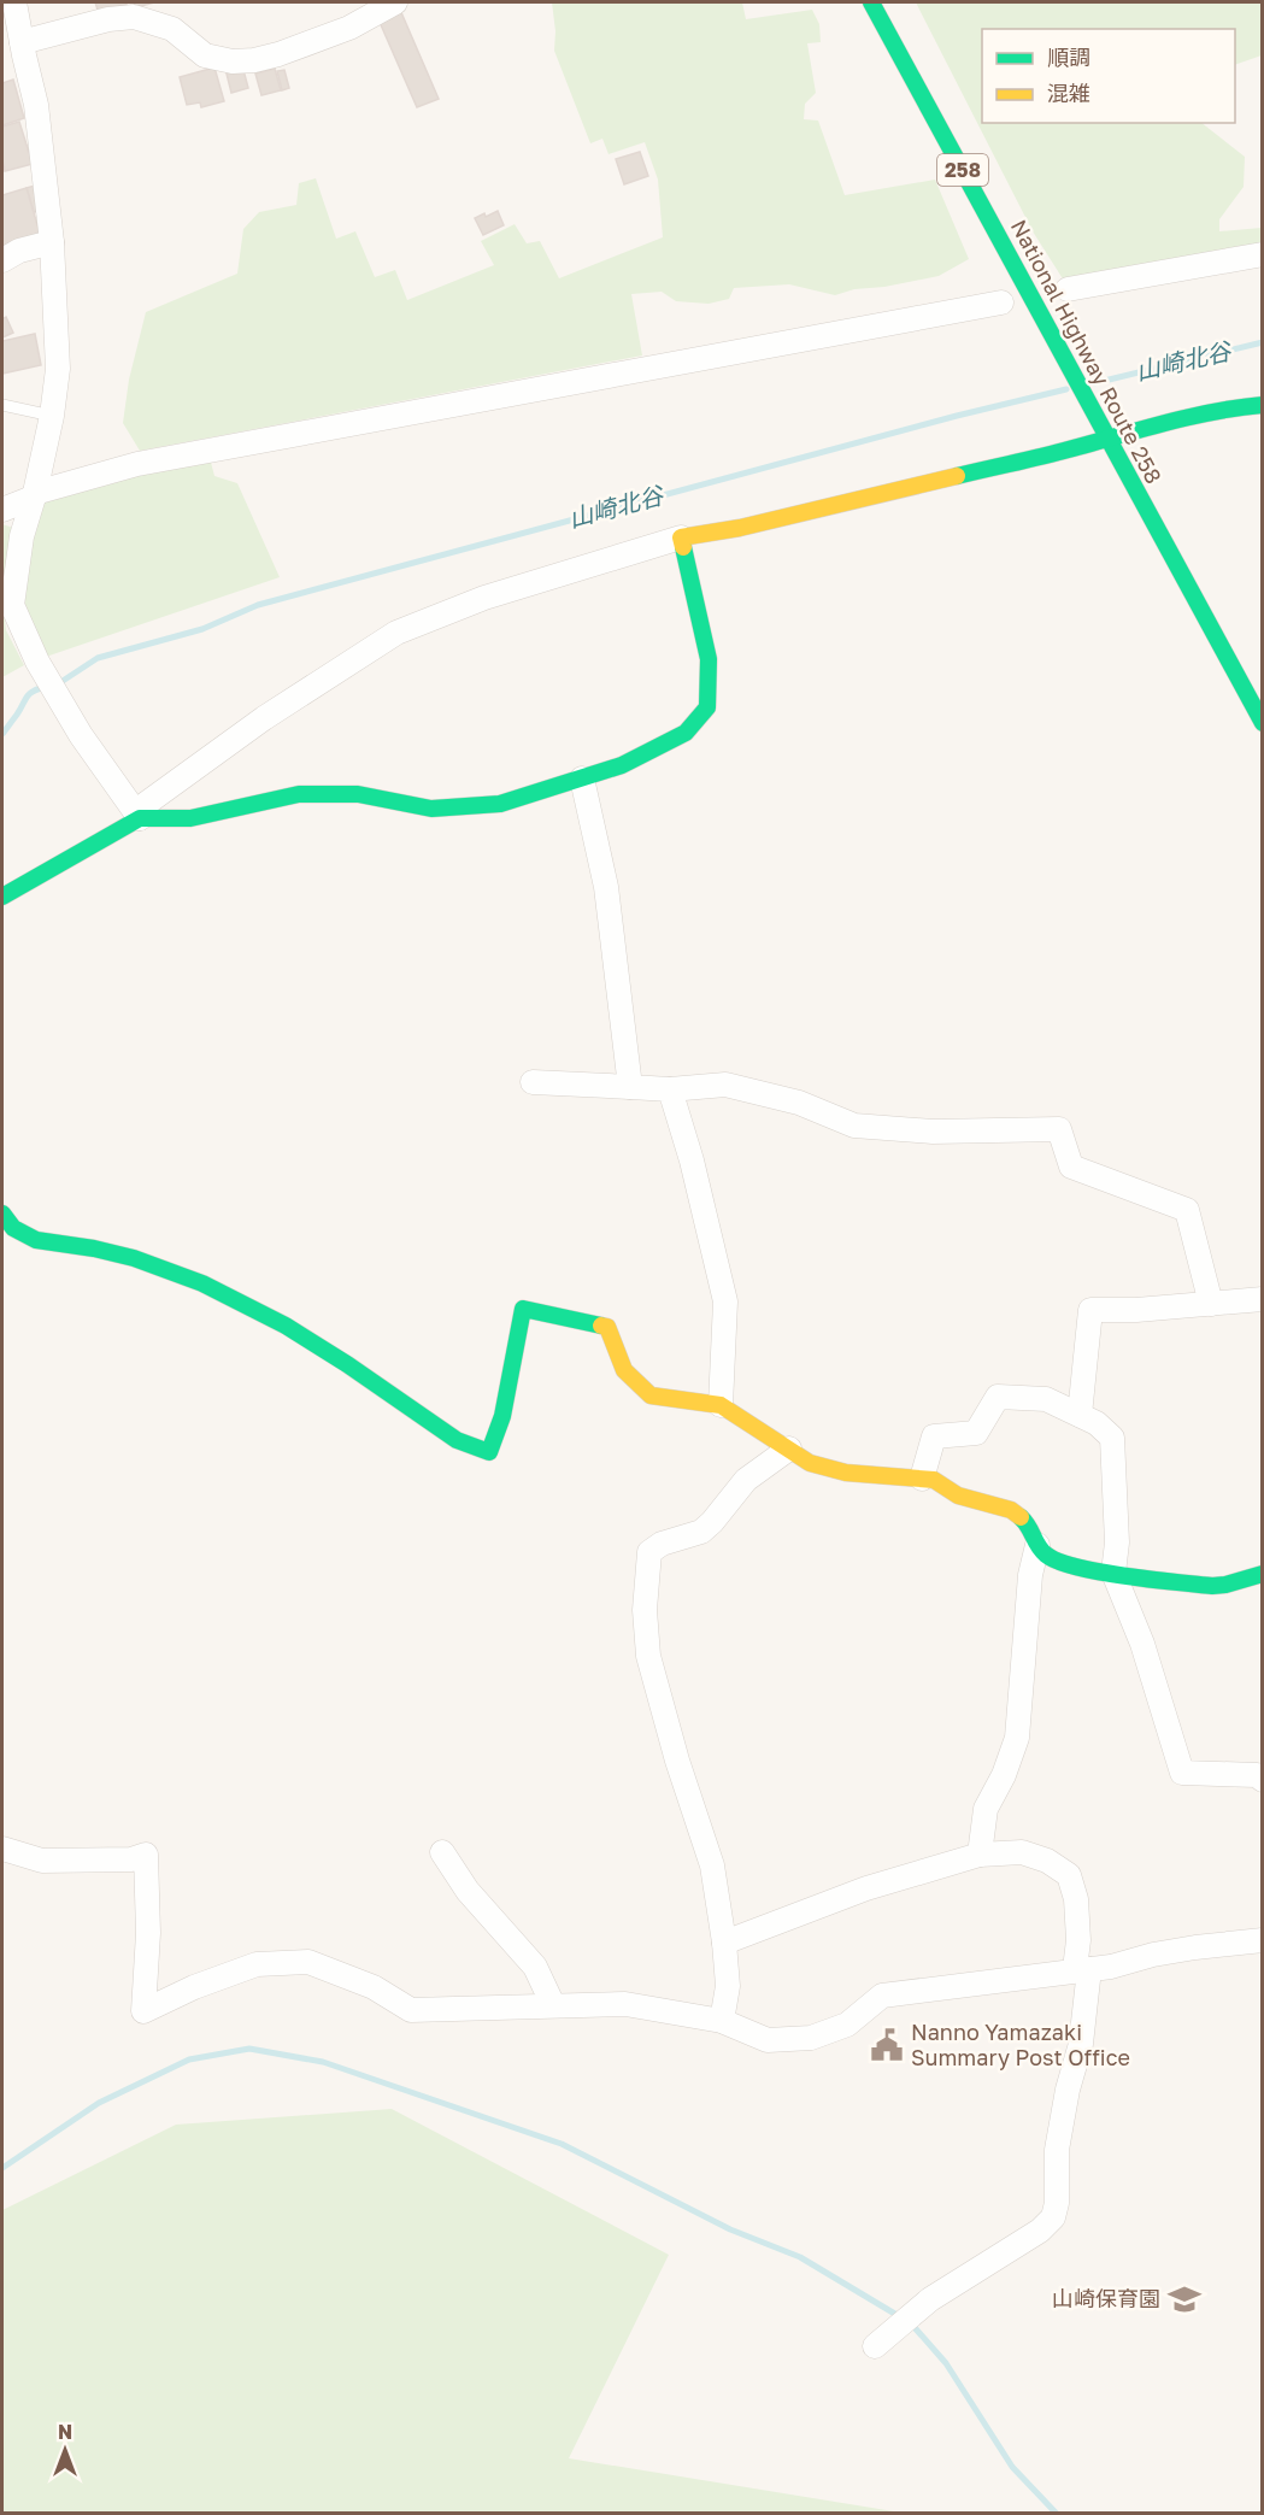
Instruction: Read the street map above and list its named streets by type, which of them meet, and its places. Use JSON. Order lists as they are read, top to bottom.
{
  "streets": {
    "main road": ["258", "National Highway Route 258"]
  },
  "water": ["山崎北谷"],
  "places": {
    "public building": ["Nanno Yamazaki Summary Post Office"],
    "school or university": ["山崎保育園"]
  },
  "legend": ["順調", "混雑"],
  "north": "top"
}
